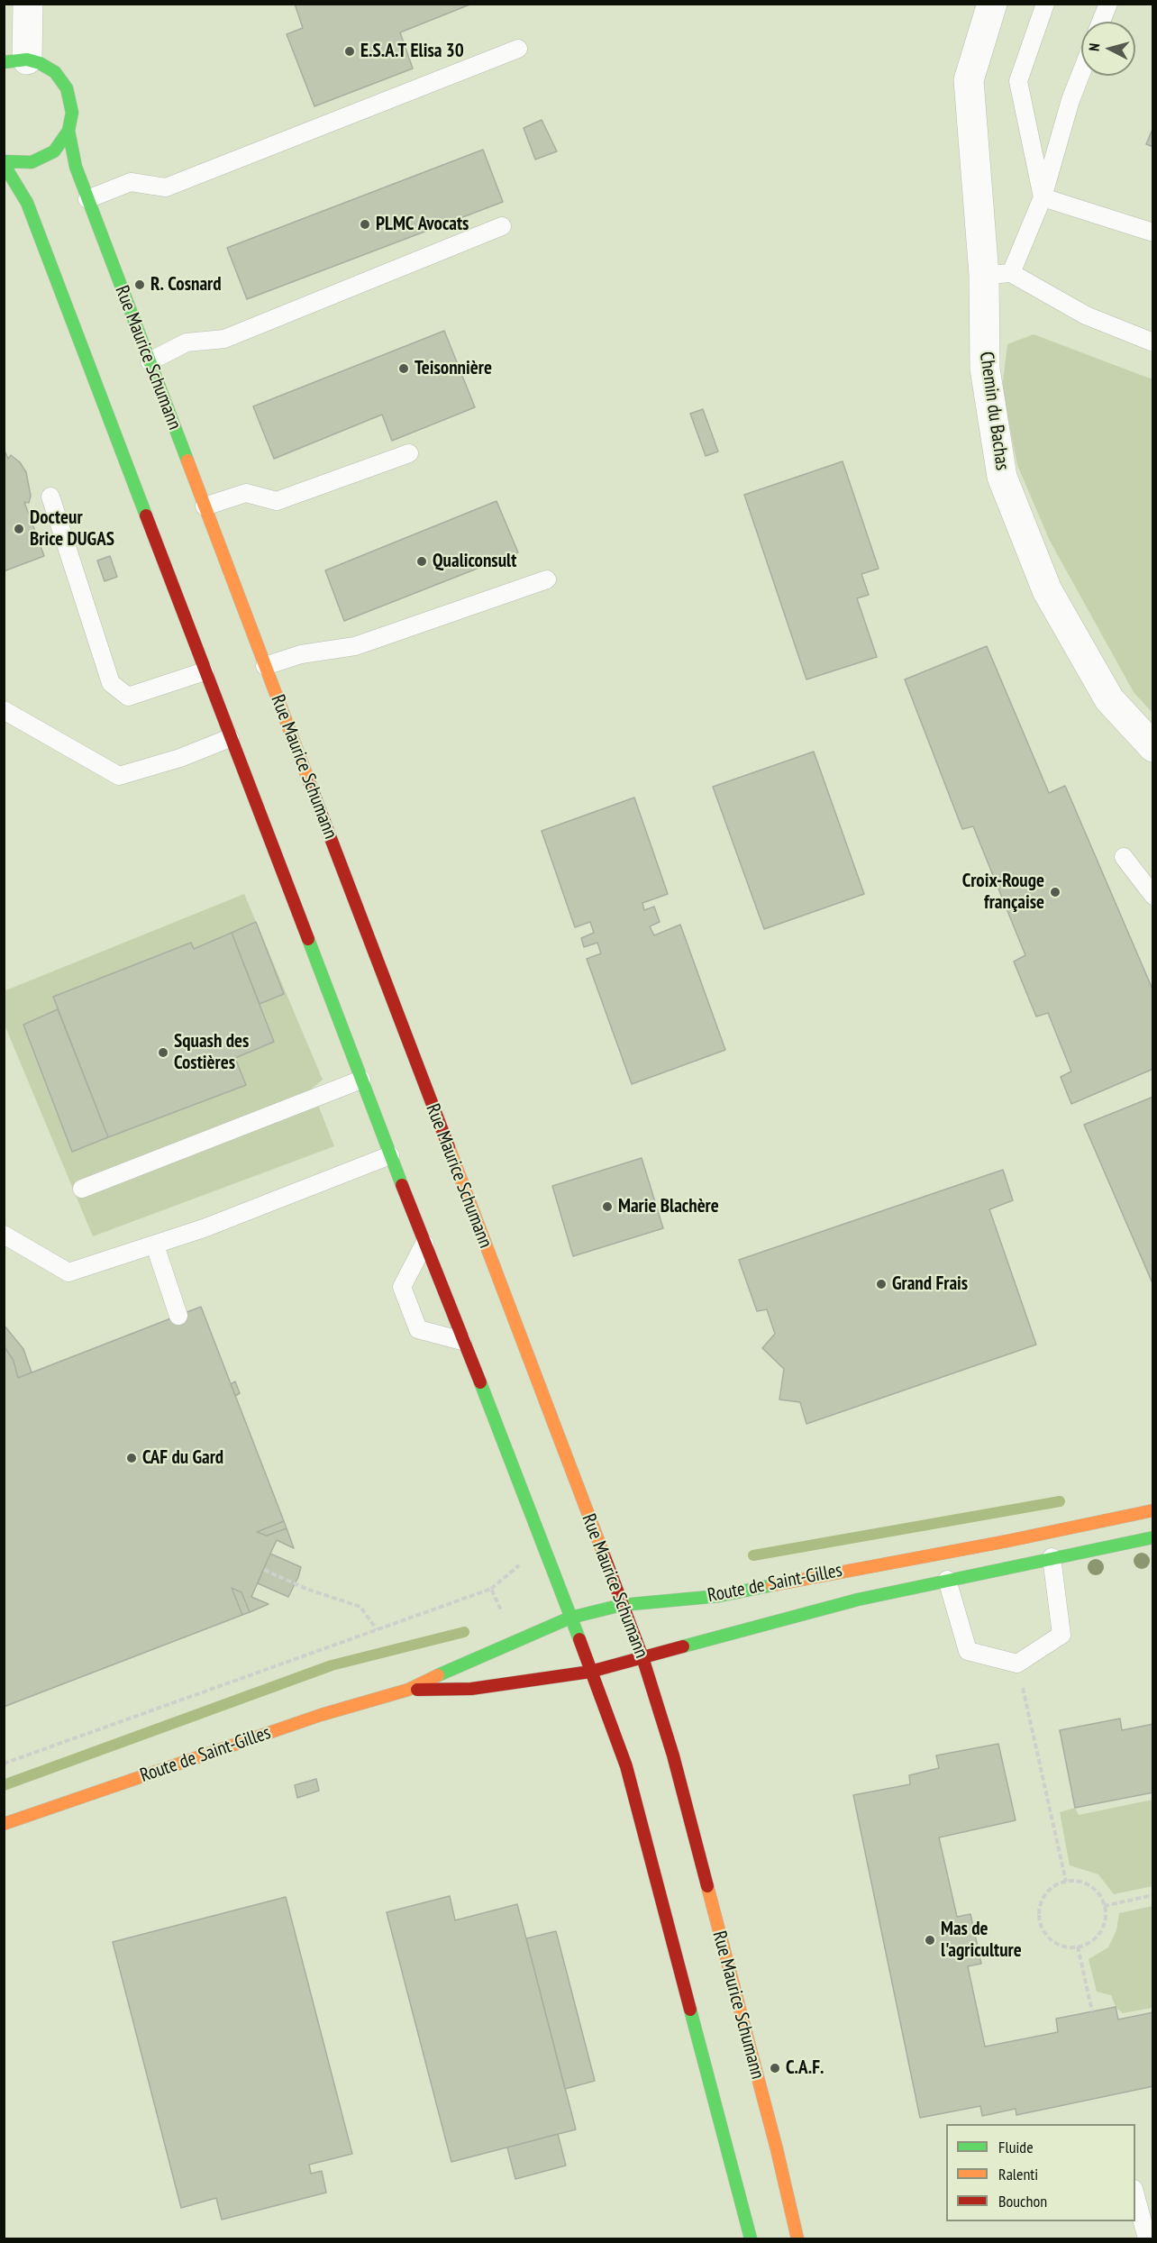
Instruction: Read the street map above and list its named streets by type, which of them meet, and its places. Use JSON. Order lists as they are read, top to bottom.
{
  "streets": {
    "main road": ["Rue Maurice Schumann", "Route de Saint-Gilles"],
    "street": ["Chemin du Bachas"]
  },
  "crossings": [
    ["Rue Maurice Schumann", "Route de Saint-Gilles"]
  ],
  "places": [
    "E.S.A.T Elisa 30",
    "PLMC Avocats",
    "R. Cosnard",
    "Teisonnière",
    "Docteur Brice DUGAS",
    "Qualiconsult",
    "Croix-Rouge française",
    "Squash des Costières",
    "Marie Blachère",
    "Grand Frais",
    "CAF du Gard",
    "Mas de l'agriculture",
    "C.A.F."
  ],
  "legend": ["Fluide", "Ralenti", "Bouchon"],
  "north": "left"
}
